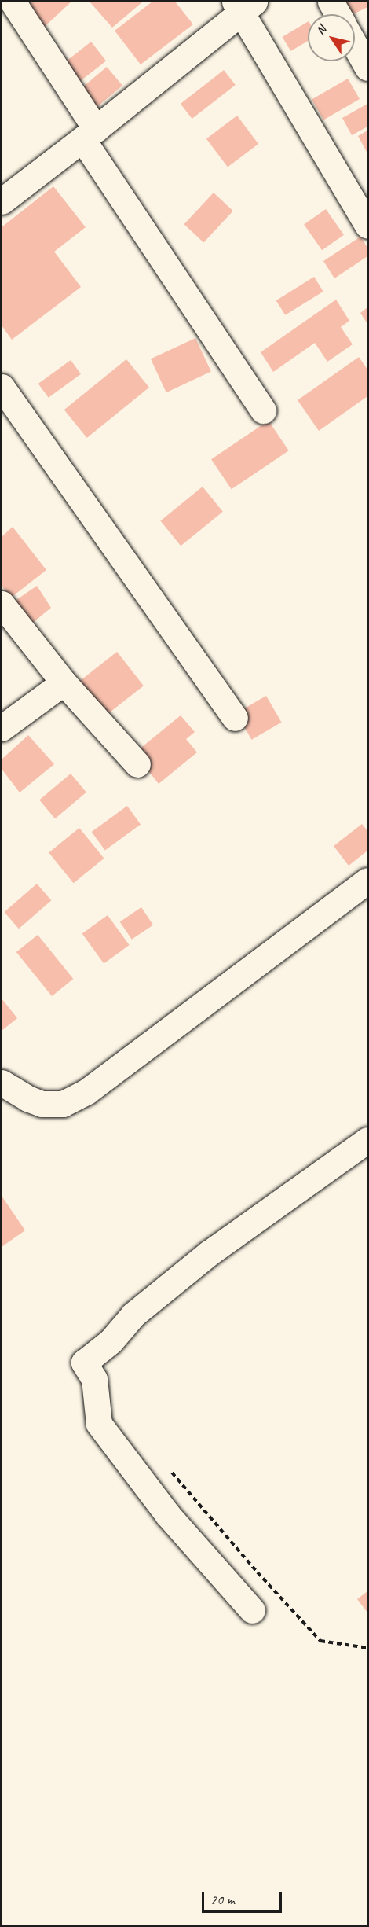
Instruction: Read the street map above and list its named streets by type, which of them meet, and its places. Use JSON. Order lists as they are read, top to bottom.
{
  "scale_bar": "20 m",
  "north": "top left"
}
